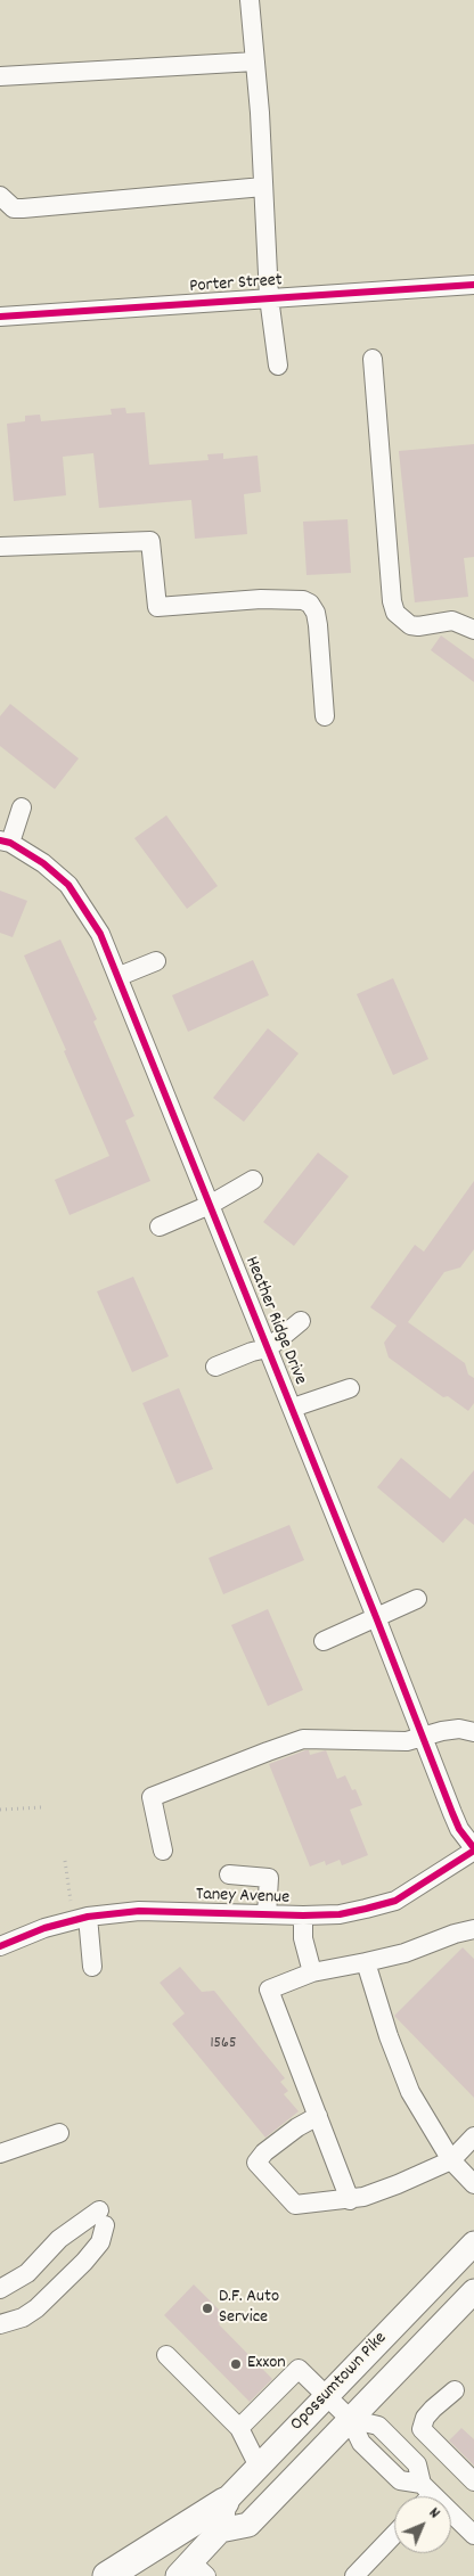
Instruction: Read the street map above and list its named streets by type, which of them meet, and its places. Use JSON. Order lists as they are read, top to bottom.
{
  "streets": {
    "main road": ["Opossumtown Pike"],
    "street": ["Porter Street", "Heather Ridge Drive", "Taney Avenue"]
  },
  "crossings": [
    ["Heather Ridge Drive", "Taney Avenue"]
  ],
  "places": ["D.F. Auto Service", "Exxon"],
  "house_numbers": ["1565"],
  "north": "top right"
}
